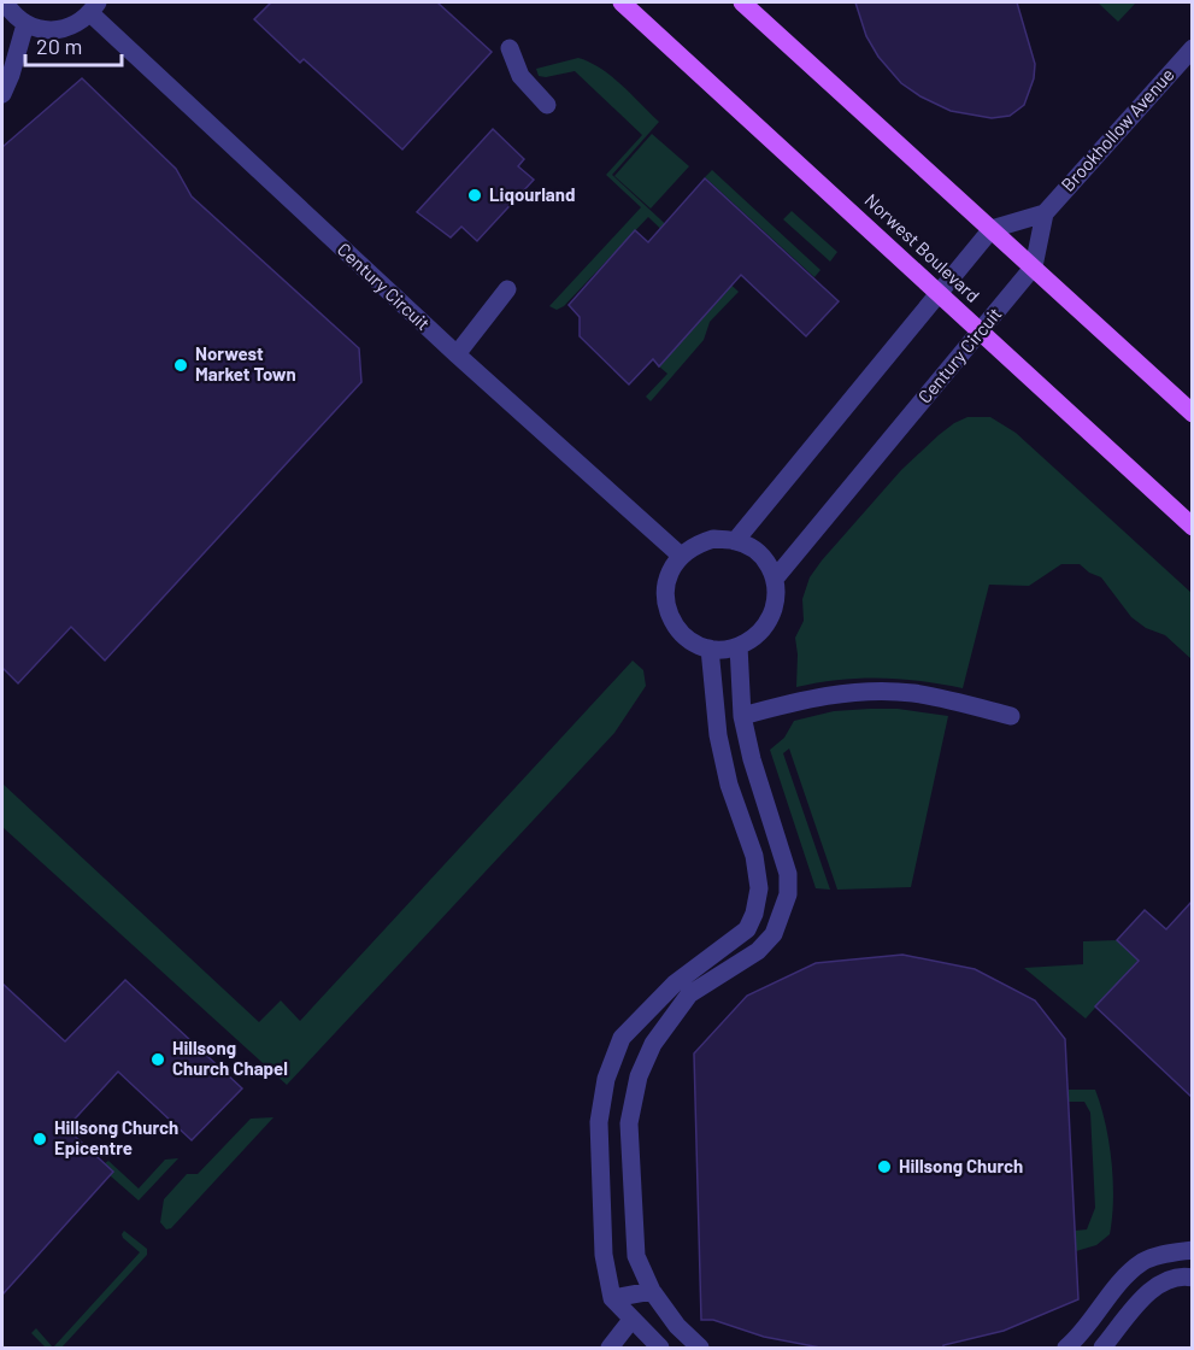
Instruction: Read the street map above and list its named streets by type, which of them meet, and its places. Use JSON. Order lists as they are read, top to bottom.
{
  "streets": {
    "main road": ["Norwest Boulevard"],
    "street": ["Brookhollow Avenue", "Century Circuit"]
  },
  "crossings": [
    ["Norwest Boulevard", "Century Circuit"]
  ],
  "places": [
    "Liqourland",
    "Norwest Market Town",
    "Hillsong Church Chapel",
    "Hillsong Church Epicentre",
    "Hillsong Church"
  ],
  "scale_bar": "20 m"
}
